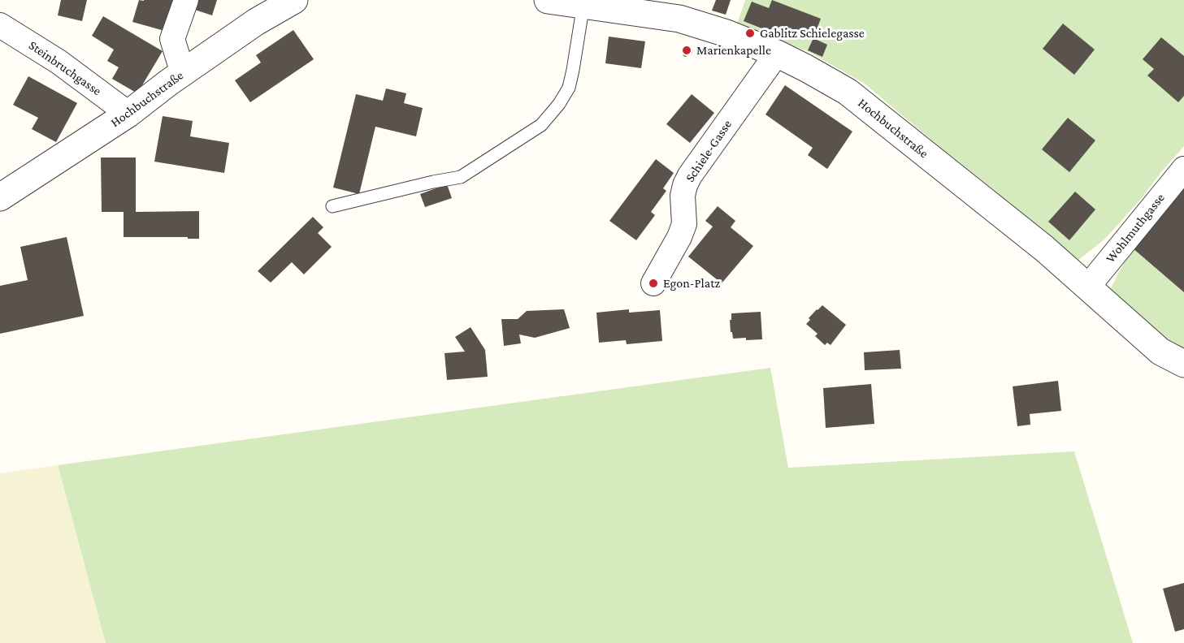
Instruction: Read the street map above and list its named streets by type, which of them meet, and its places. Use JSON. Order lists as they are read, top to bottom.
{
  "streets": {
    "street": [
      "Steinbruchgasse",
      "Hochbuchstraße",
      "Schiele-Gasse",
      "Wohlmuthgasse"
    ]
  },
  "crossings": [
    ["Steinbruchgasse", "Hochbuchstraße"],
    ["Hochbuchstraße", "Schiele-Gasse"],
    ["Hochbuchstraße", "Wohlmuthgasse"]
  ],
  "places": ["Gablitz Schielegasse", "Marienkapelle", "Egon-Platz"]
}
